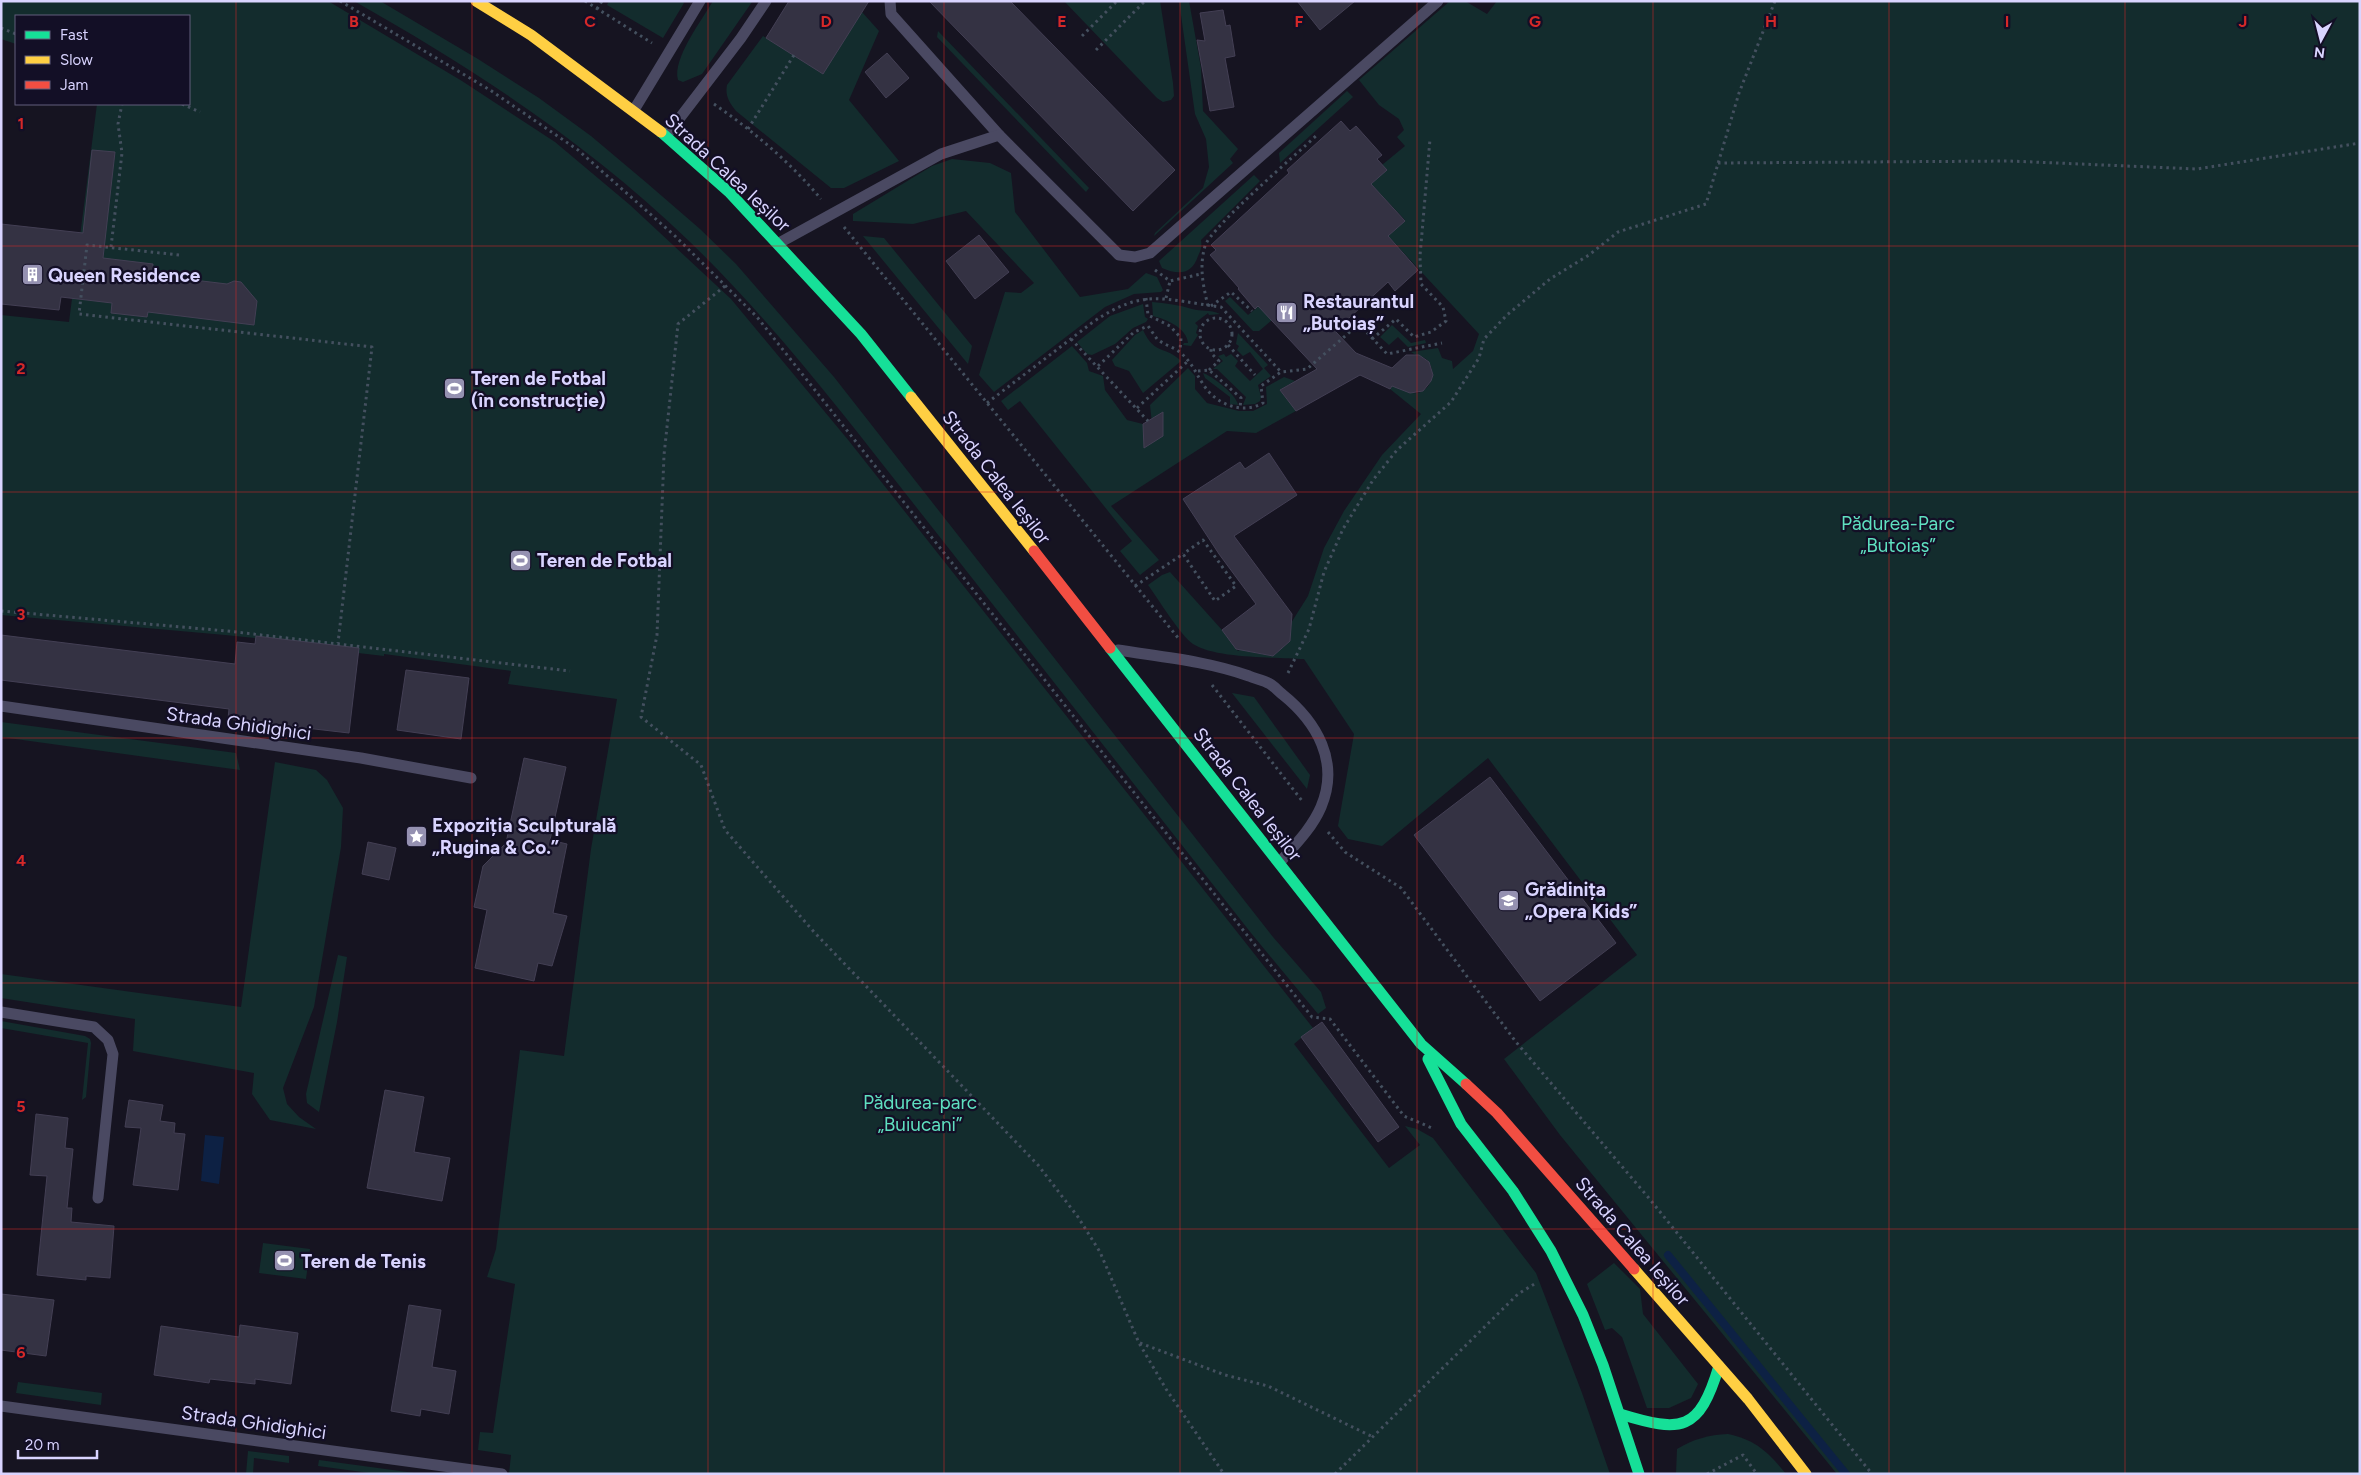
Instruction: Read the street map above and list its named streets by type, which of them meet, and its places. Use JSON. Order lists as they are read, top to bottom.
{
  "streets": {
    "main road": ["Strada Calea Ieșilor"],
    "lane": ["Strada Ghidighici"]
  },
  "parks": ["Pădurea-Parc „Butoiaș”", "Pădurea-parc „Buiucani”"],
  "places": {
    "building": ["Queen Residence"],
    "restaurant": ["Restaurantul „Butoiaș”"],
    "sports": ["Teren de Fotbal (în construcție)", "Teren de Fotbal", "Teren de Tenis"],
    "place": ["Expoziția Sculpturală „Rugina & Co.”"],
    "school or university": ["Grădinița „Opera Kids”"]
  },
  "legend": ["Fast", "Slow", "Jam"],
  "scale_bar": "20 m",
  "north": "bottom",
  "grid": {
    "columns": [
      "B",
      "C",
      "D",
      "E",
      "F",
      "G",
      "H",
      "I",
      "J"
    ],
    "rows": [
      "1",
      "2",
      "3",
      "4",
      "5",
      "6"
    ]
  }
}
